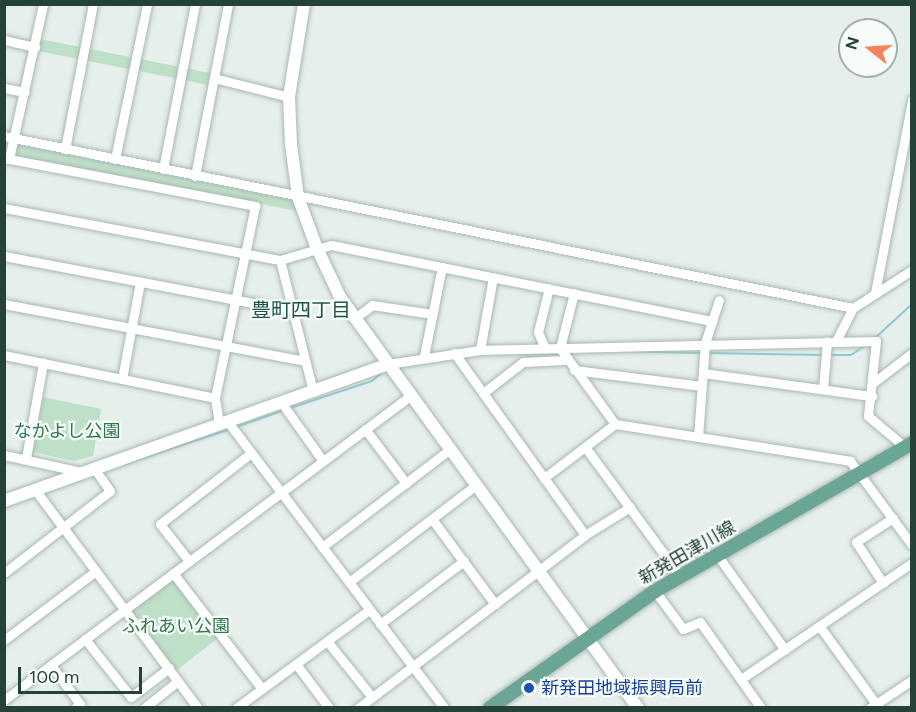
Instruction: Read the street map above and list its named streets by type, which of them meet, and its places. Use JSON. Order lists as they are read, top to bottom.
{
  "streets": {
    "main road": ["新発田津川線"]
  },
  "districts": ["豊町四丁目"],
  "parks": ["なかよし公園", "ふれあい公園"],
  "places": ["新発田地域振興局前"],
  "scale_bar": "100 m",
  "north": "left"
}
